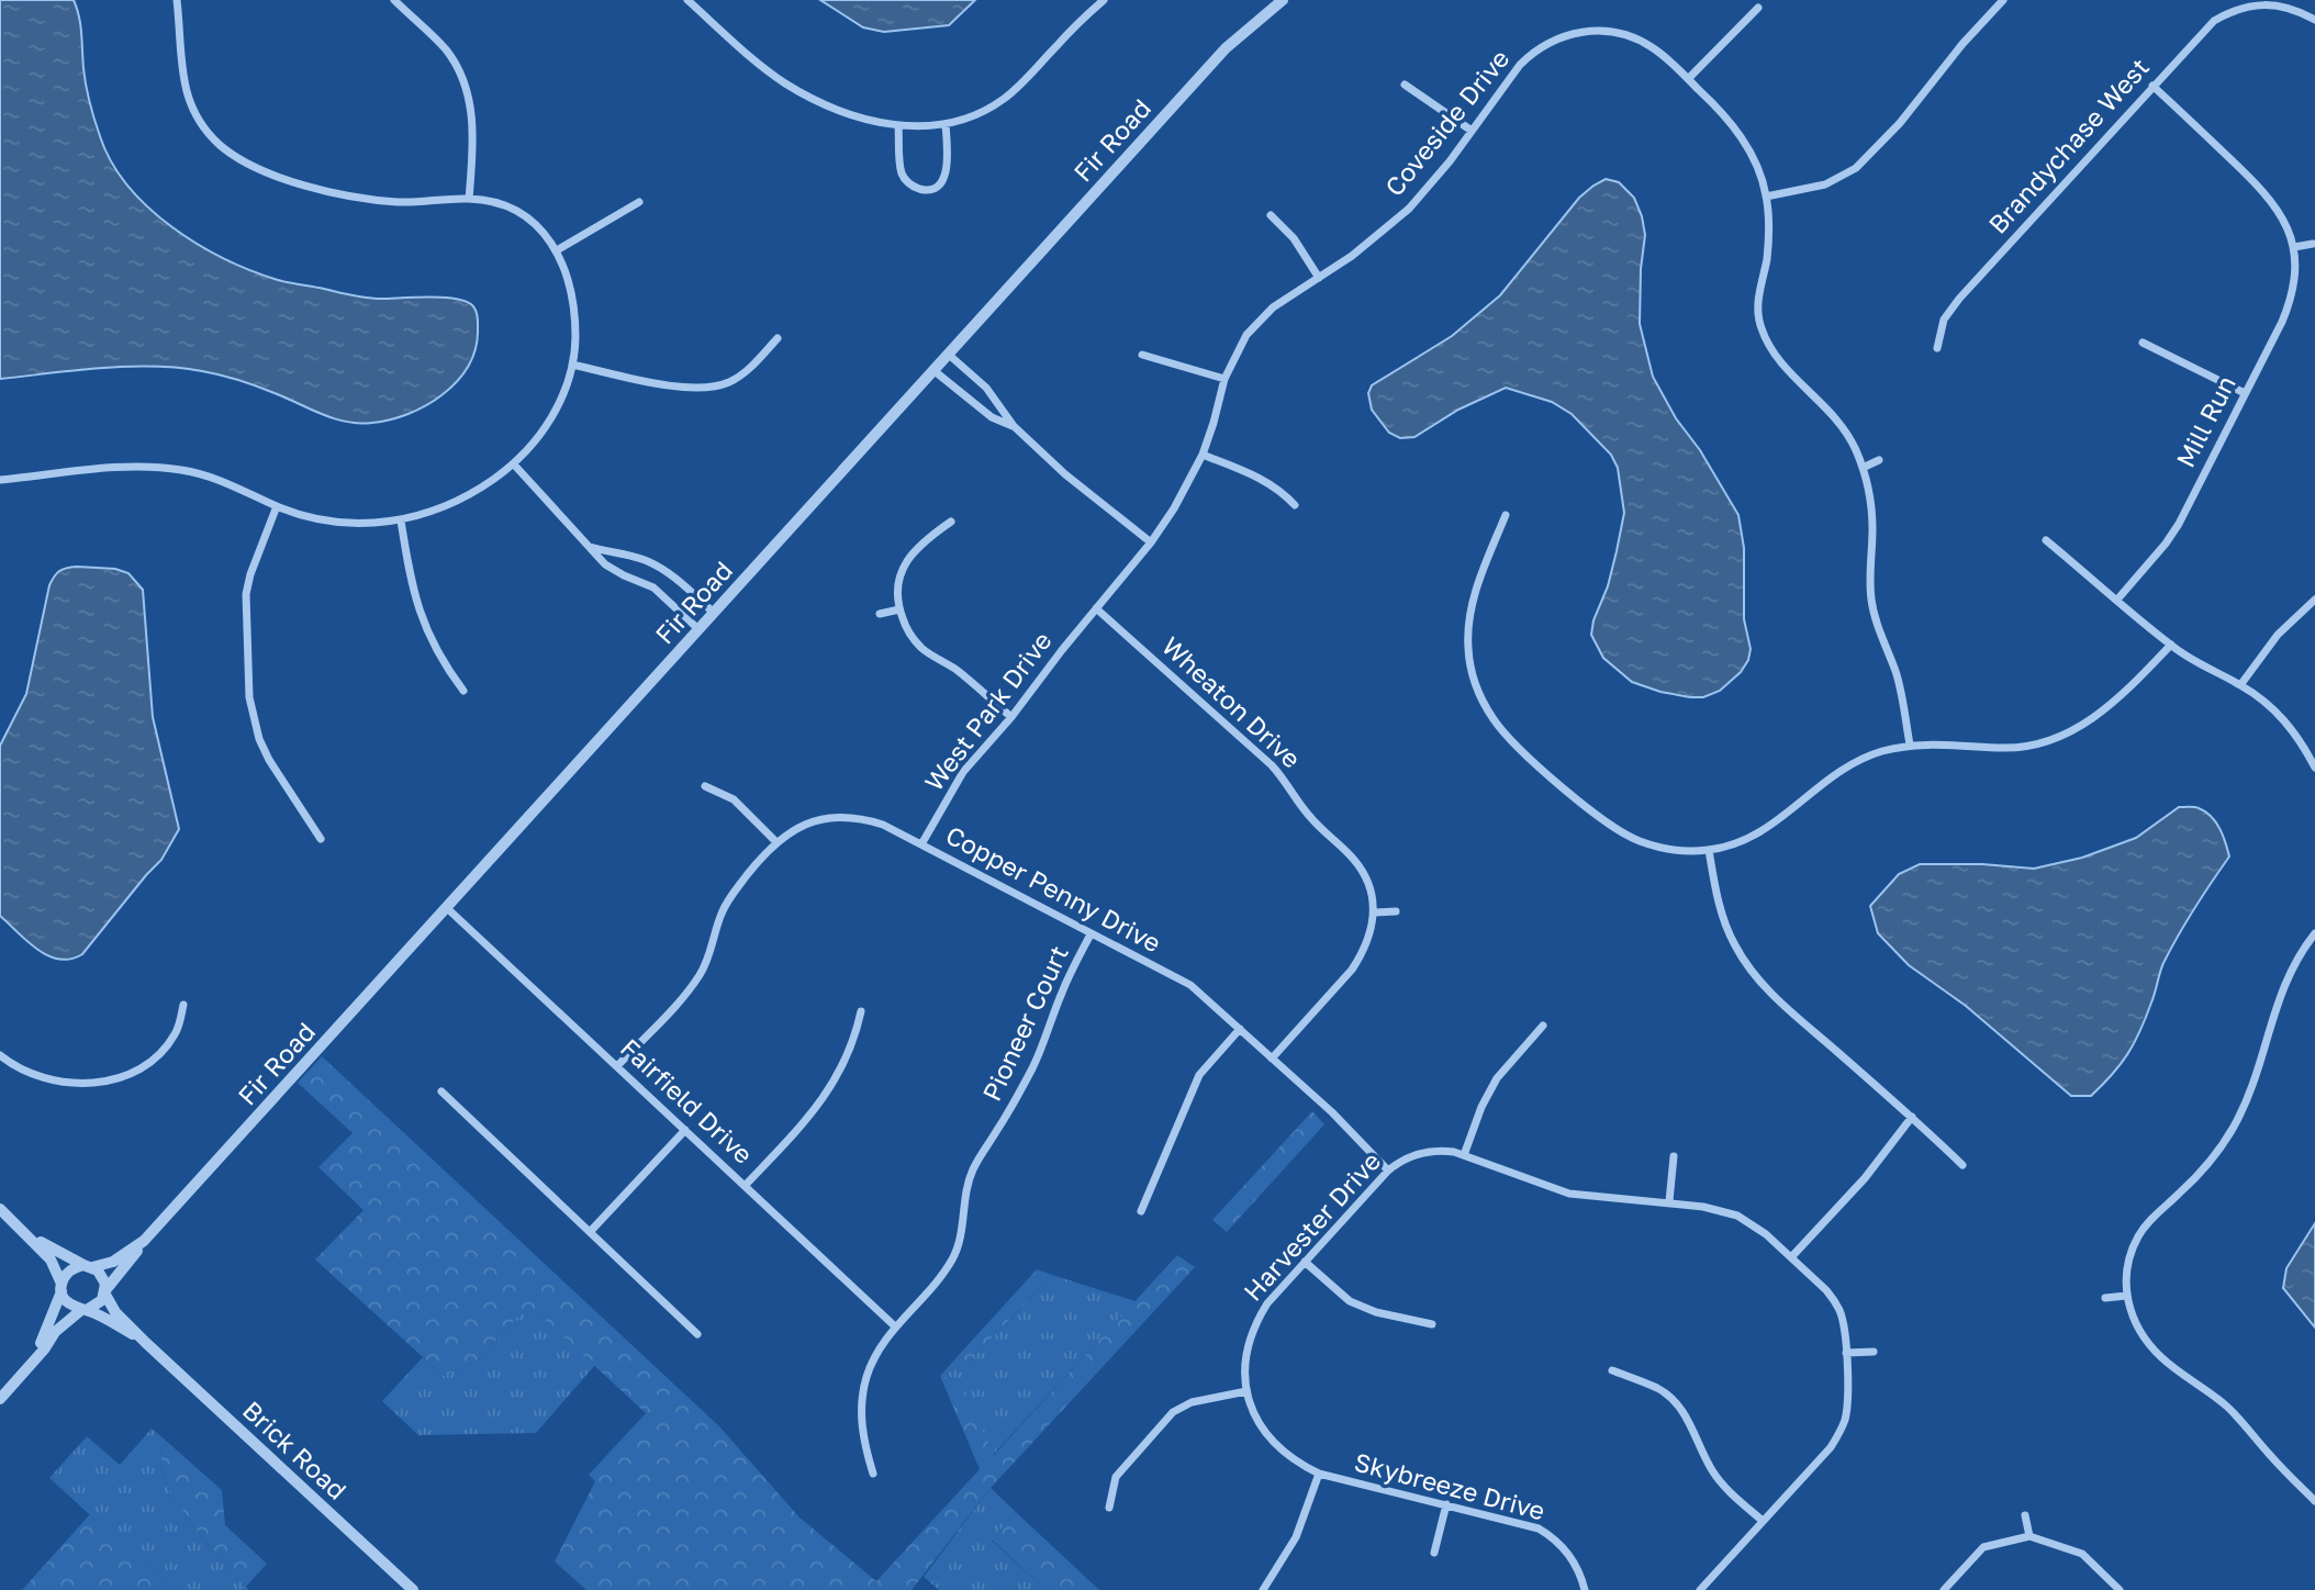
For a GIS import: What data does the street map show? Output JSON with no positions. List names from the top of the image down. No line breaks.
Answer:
{"streets":{"street":["Coveside Drive","Fir Road","Brandychase West","Mill Run","Wheaton Drive","West Park Drive","Copper Penny Drive","Pioneer Court","Fairfield Drive","Harvester Drive","Brick Road","Skybreeze Drive"]},"crossings":[["Coveside Drive","Wheaton Drive"],["Coveside Drive","West Park Drive"],["Fir Road","Fairfield Drive"],["Fir Road","Brick Road"],["Wheaton Drive","West Park Drive"],["West Park Drive","Copper Penny Drive"],["Copper Penny Drive","Pioneer Court"],["Copper Penny Drive","Harvester Drive"],["Pioneer Court","Fairfield Drive"],["Harvester Drive","Skybreeze Drive"]]}
